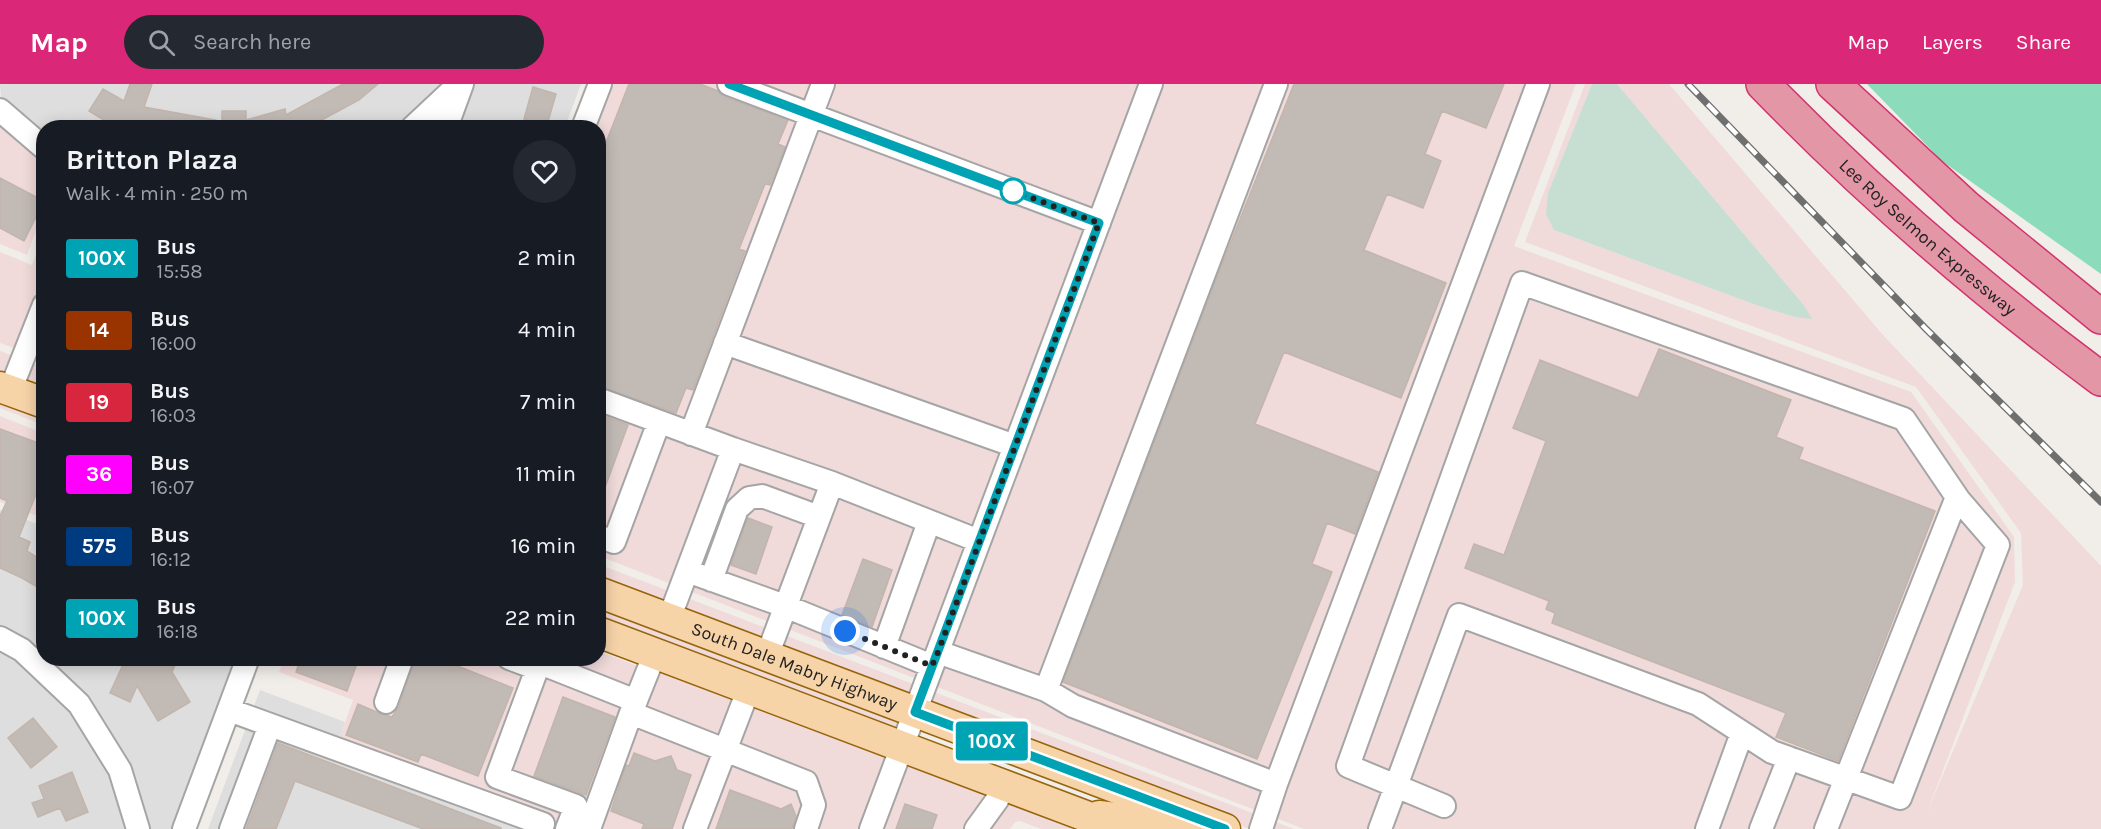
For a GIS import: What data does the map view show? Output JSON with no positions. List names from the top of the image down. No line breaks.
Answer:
{"streets":{"highway":["Lee Roy Selmon Expressway"],"main road":["South Dale Mabry Highway"]},"lines":["bus line 100X"],"page":{"header":"Map","search":"Search here","nav":["Map","Layers","Share"],"on_map":"100X","heading":["Britton Plaza","Walk · 4 min · 250 m"],"list":[{"mark":"100X","name":"Bus","note":"15:58","value":"2 min"},{"mark":"14","name":"Bus","note":"16:00","value":"4 min"},{"mark":"19","name":"Bus","note":"16:03","value":"7 min"},{"mark":"36","name":"Bus","note":"16:07","value":"11 min"},{"mark":"575","name":"Bus","note":"16:12","value":"16 min"},{"mark":"100X","name":"Bus","note":"16:18","value":"22 min"}]}}
